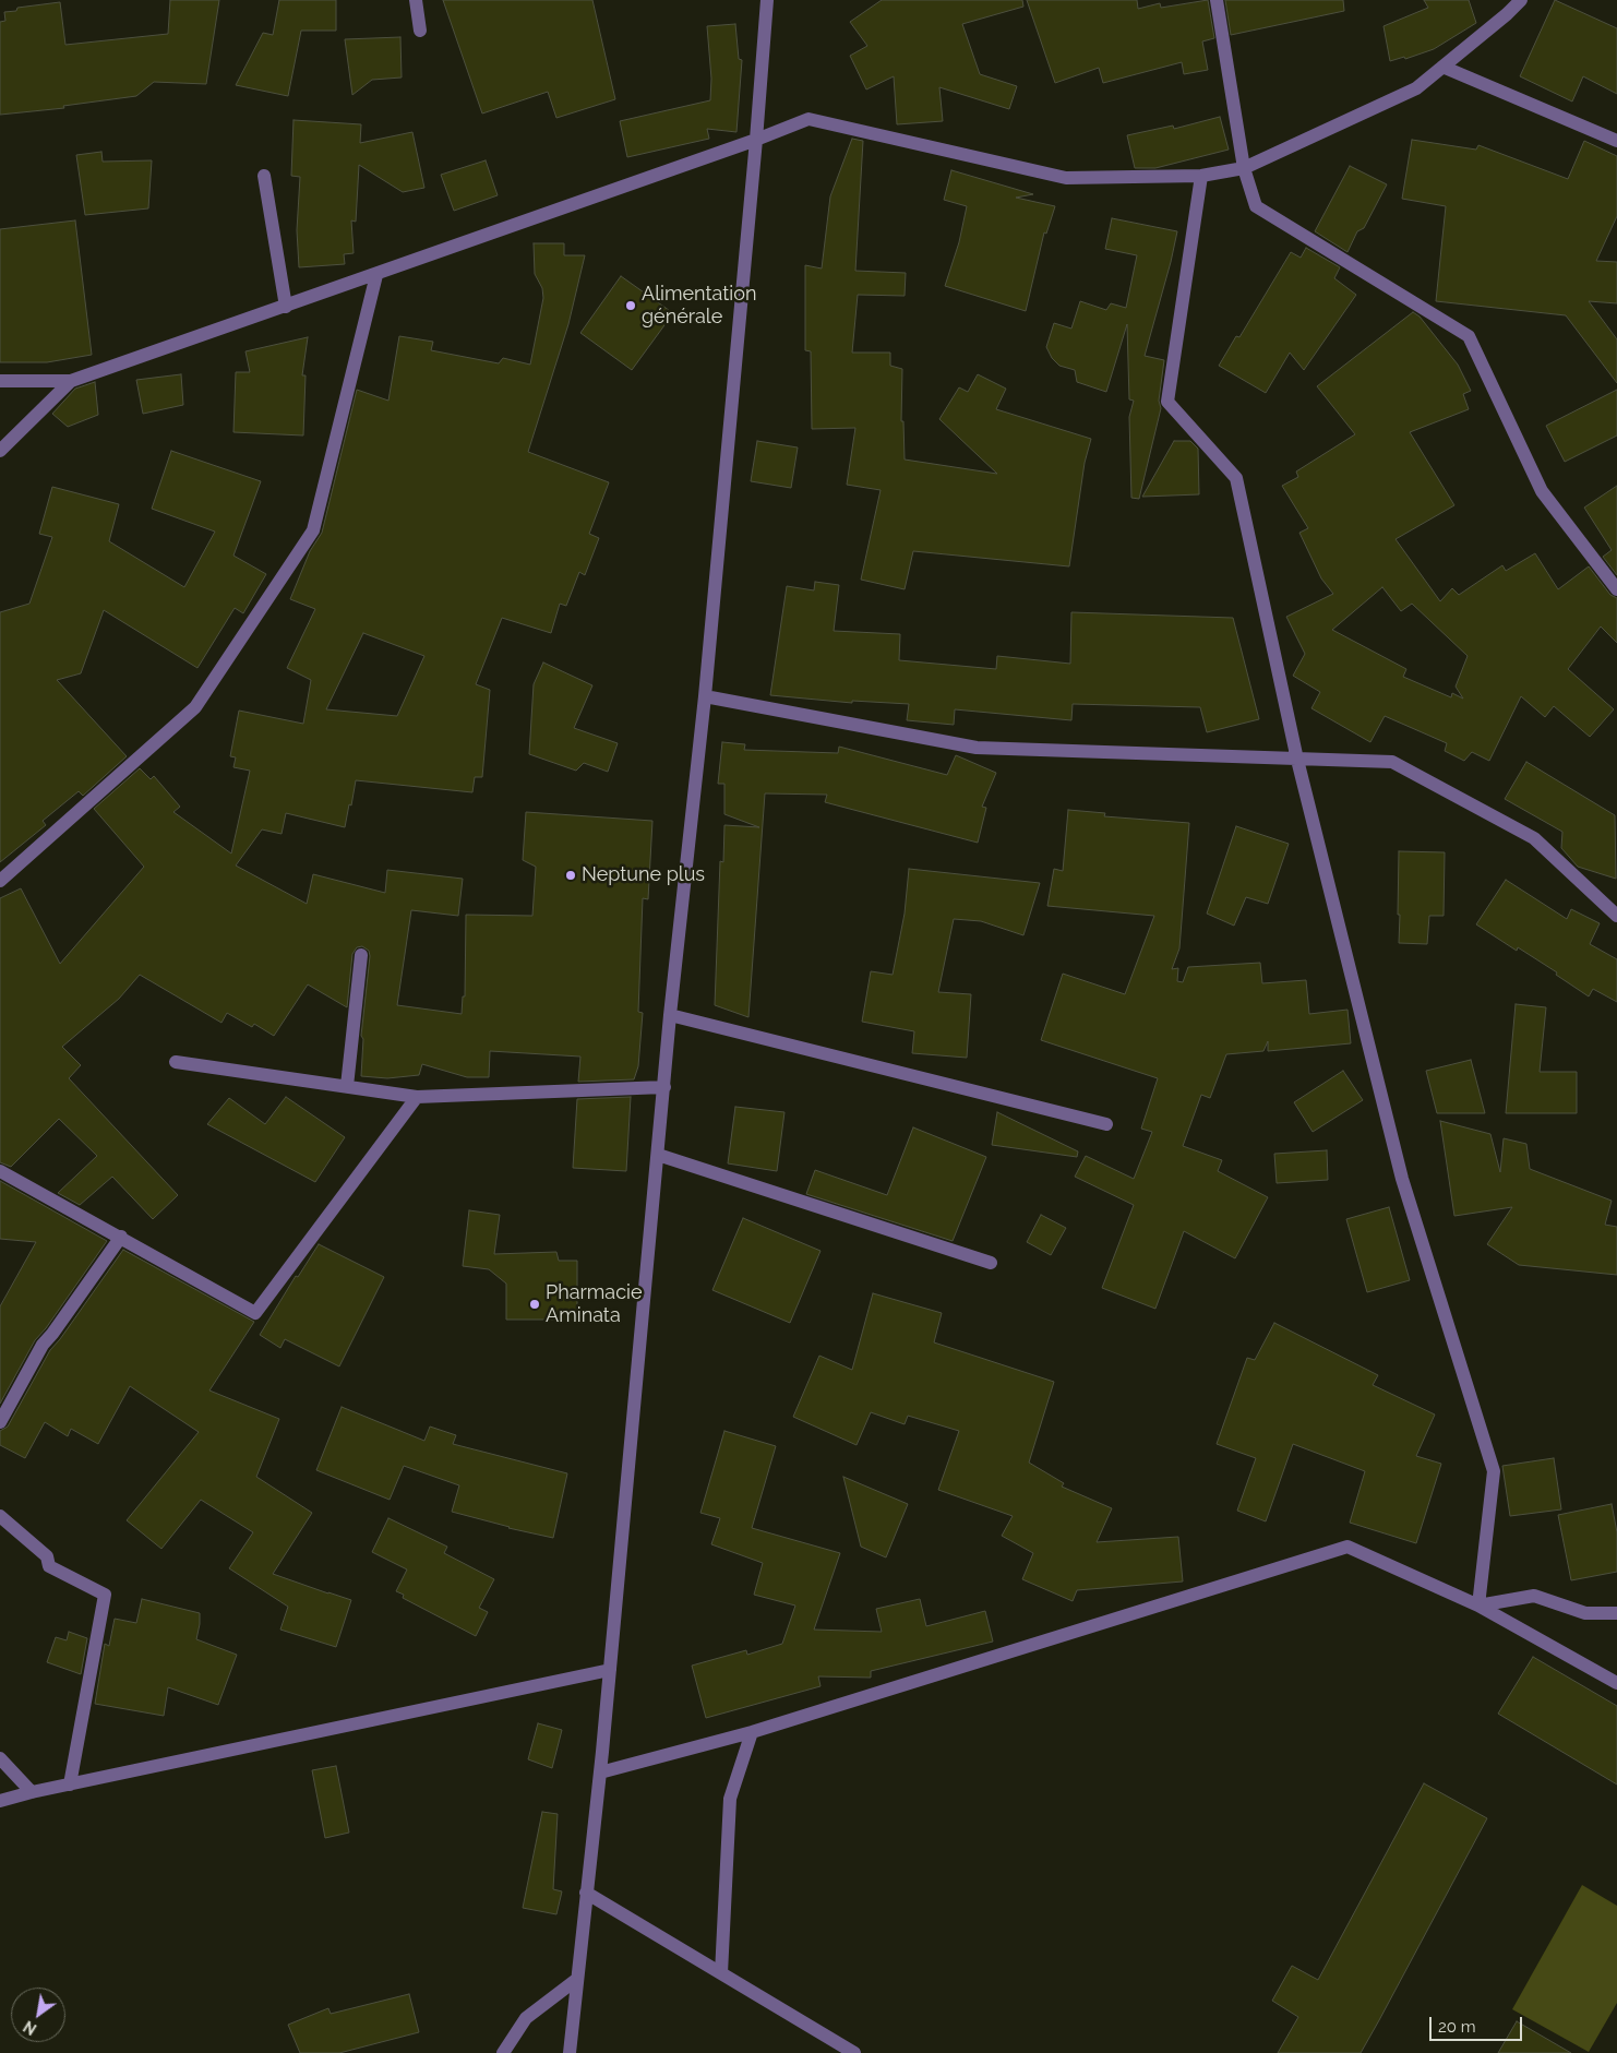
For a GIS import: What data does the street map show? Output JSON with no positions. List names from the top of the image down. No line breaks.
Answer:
{"places":["Alimentation générale","Neptune plus","Pharmacie Aminata"],"scale_bar":"20 m","north":"bottom left"}
